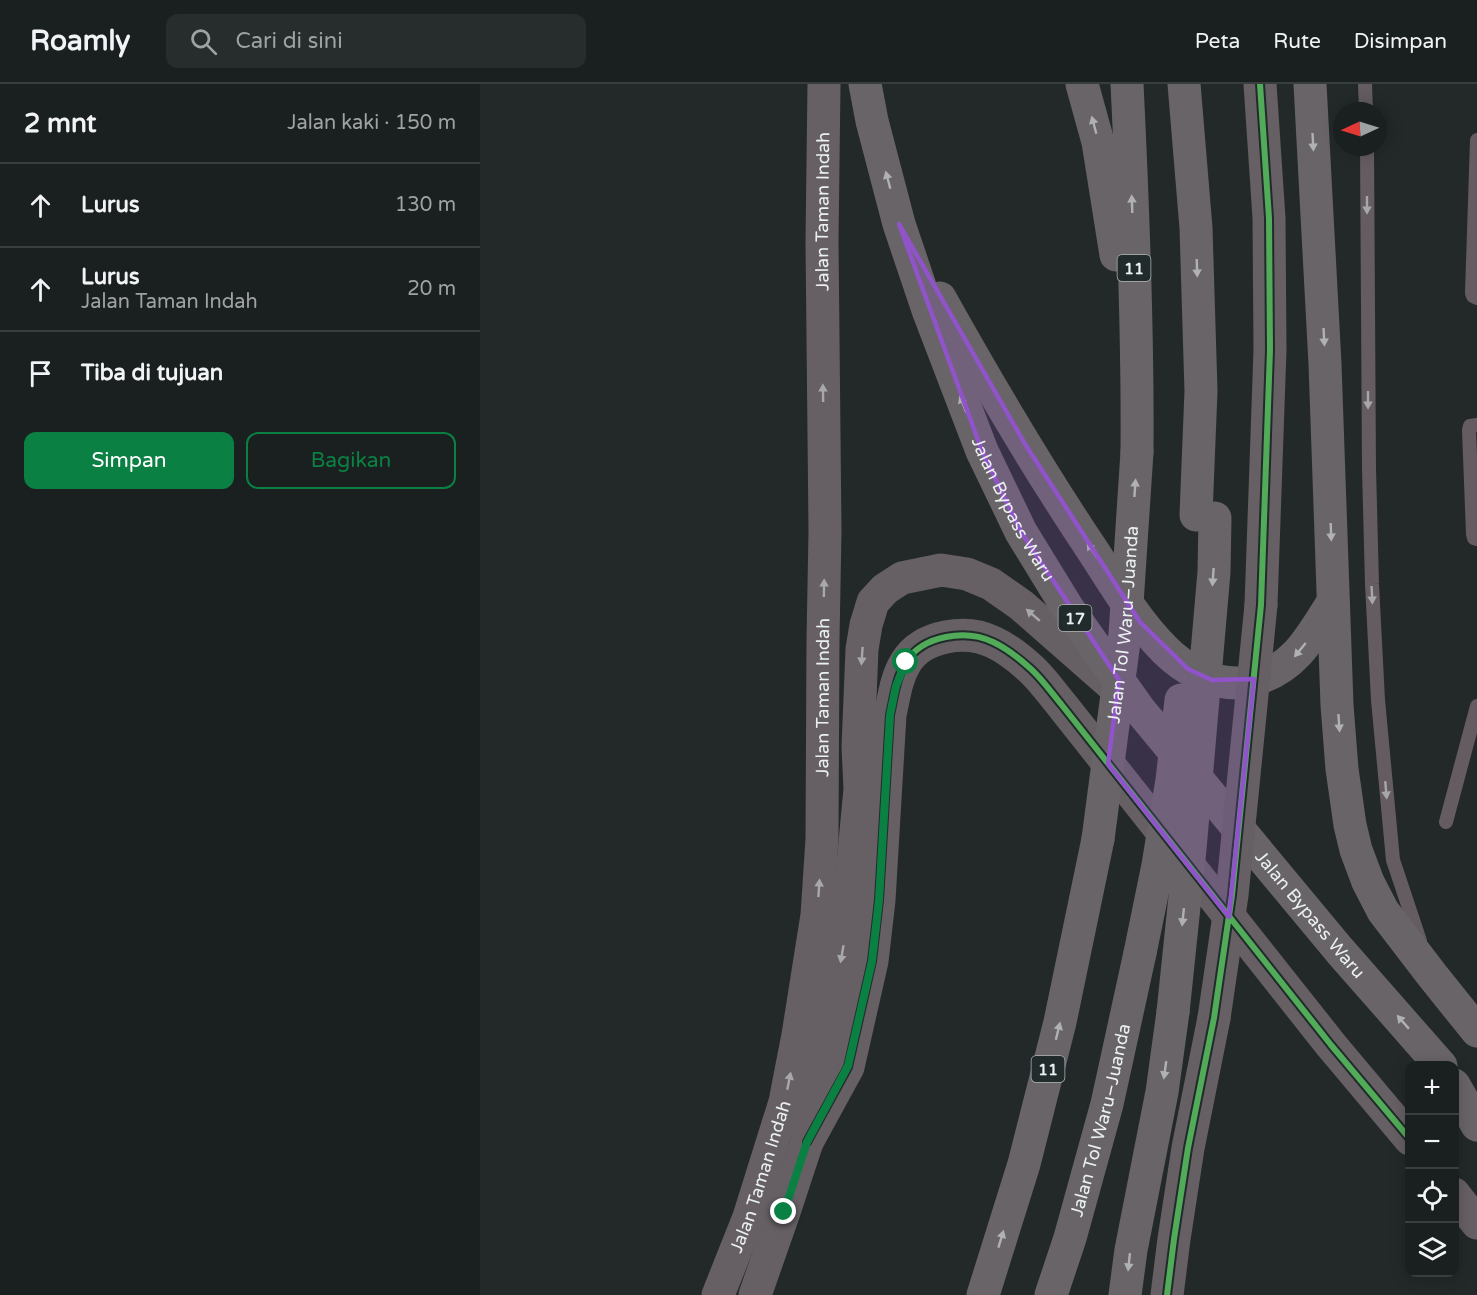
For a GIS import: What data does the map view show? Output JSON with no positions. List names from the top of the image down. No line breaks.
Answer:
{"streets":{"highway":["11","Jalan Bypass Waru","17","Jalan Tol Waru–Juanda"],"street":["Jalan Taman Indah"]},"one_way":["Jalan Taman Indah"],"north":"left","page":{"header":"Roamly","search":"Cari di sini","nav":["Peta","Rute","Disimpan"],"heading":["2 mnt","Jalan kaki · 150 m"],"list":[["Lurus","130 m"],["Lurus","Jalan Taman Indah","20 m"],"Tiba di tujuan"],"buttons":["Simpan","Bagikan"],"map_buttons":["+","−"]}}
